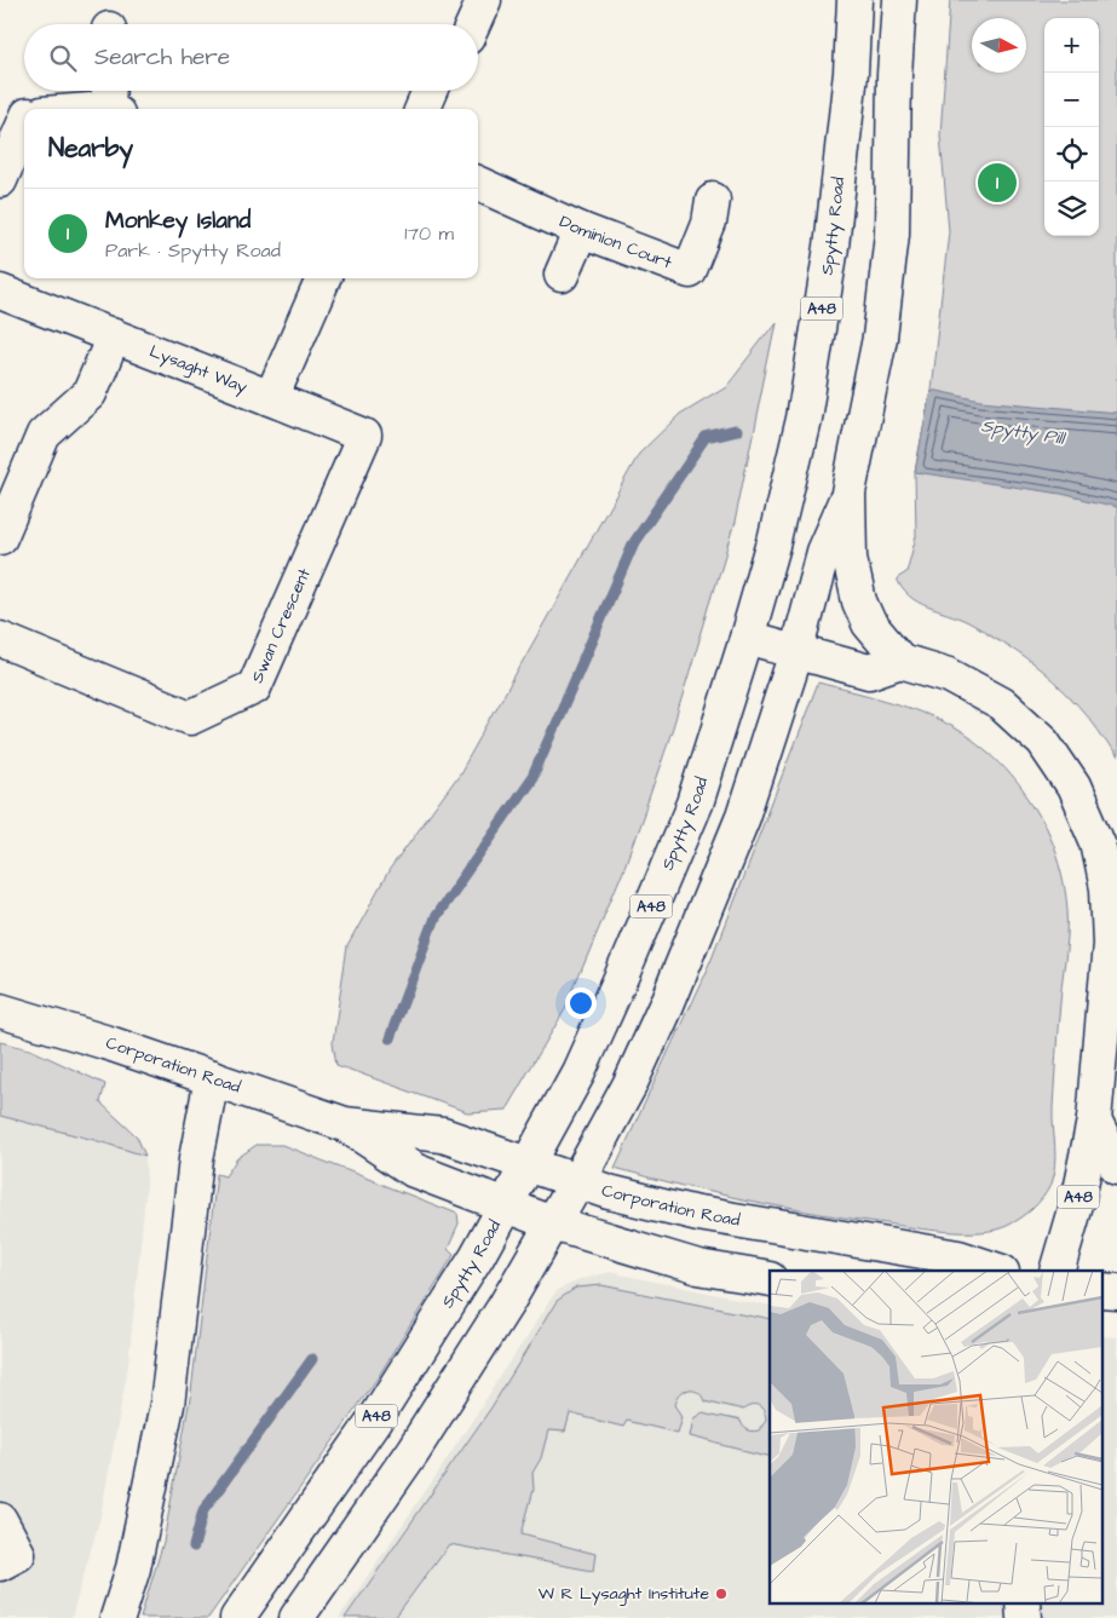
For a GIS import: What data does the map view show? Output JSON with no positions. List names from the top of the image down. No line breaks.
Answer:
{"streets":{"main road":["Spytty Road","Dominion Court","A48","Lysaght Way","Swan Crescent","Corporation Road"]},"crossings":[["Spytty Road","Corporation Road"],["A48","Corporation Road"],["Lysaght Way","Swan Crescent"]],"water":["Spytty Pill"],"places":["W R Lysaght Institute"],"north":"right","page":{"map_buttons":["+","−"],"search":"Search here","heading":"Nearby","pins":"1","list":[{"mark":"1","name":"Monkey Island","note":"Park · Spytty Road","value":"170 m"}]}}
